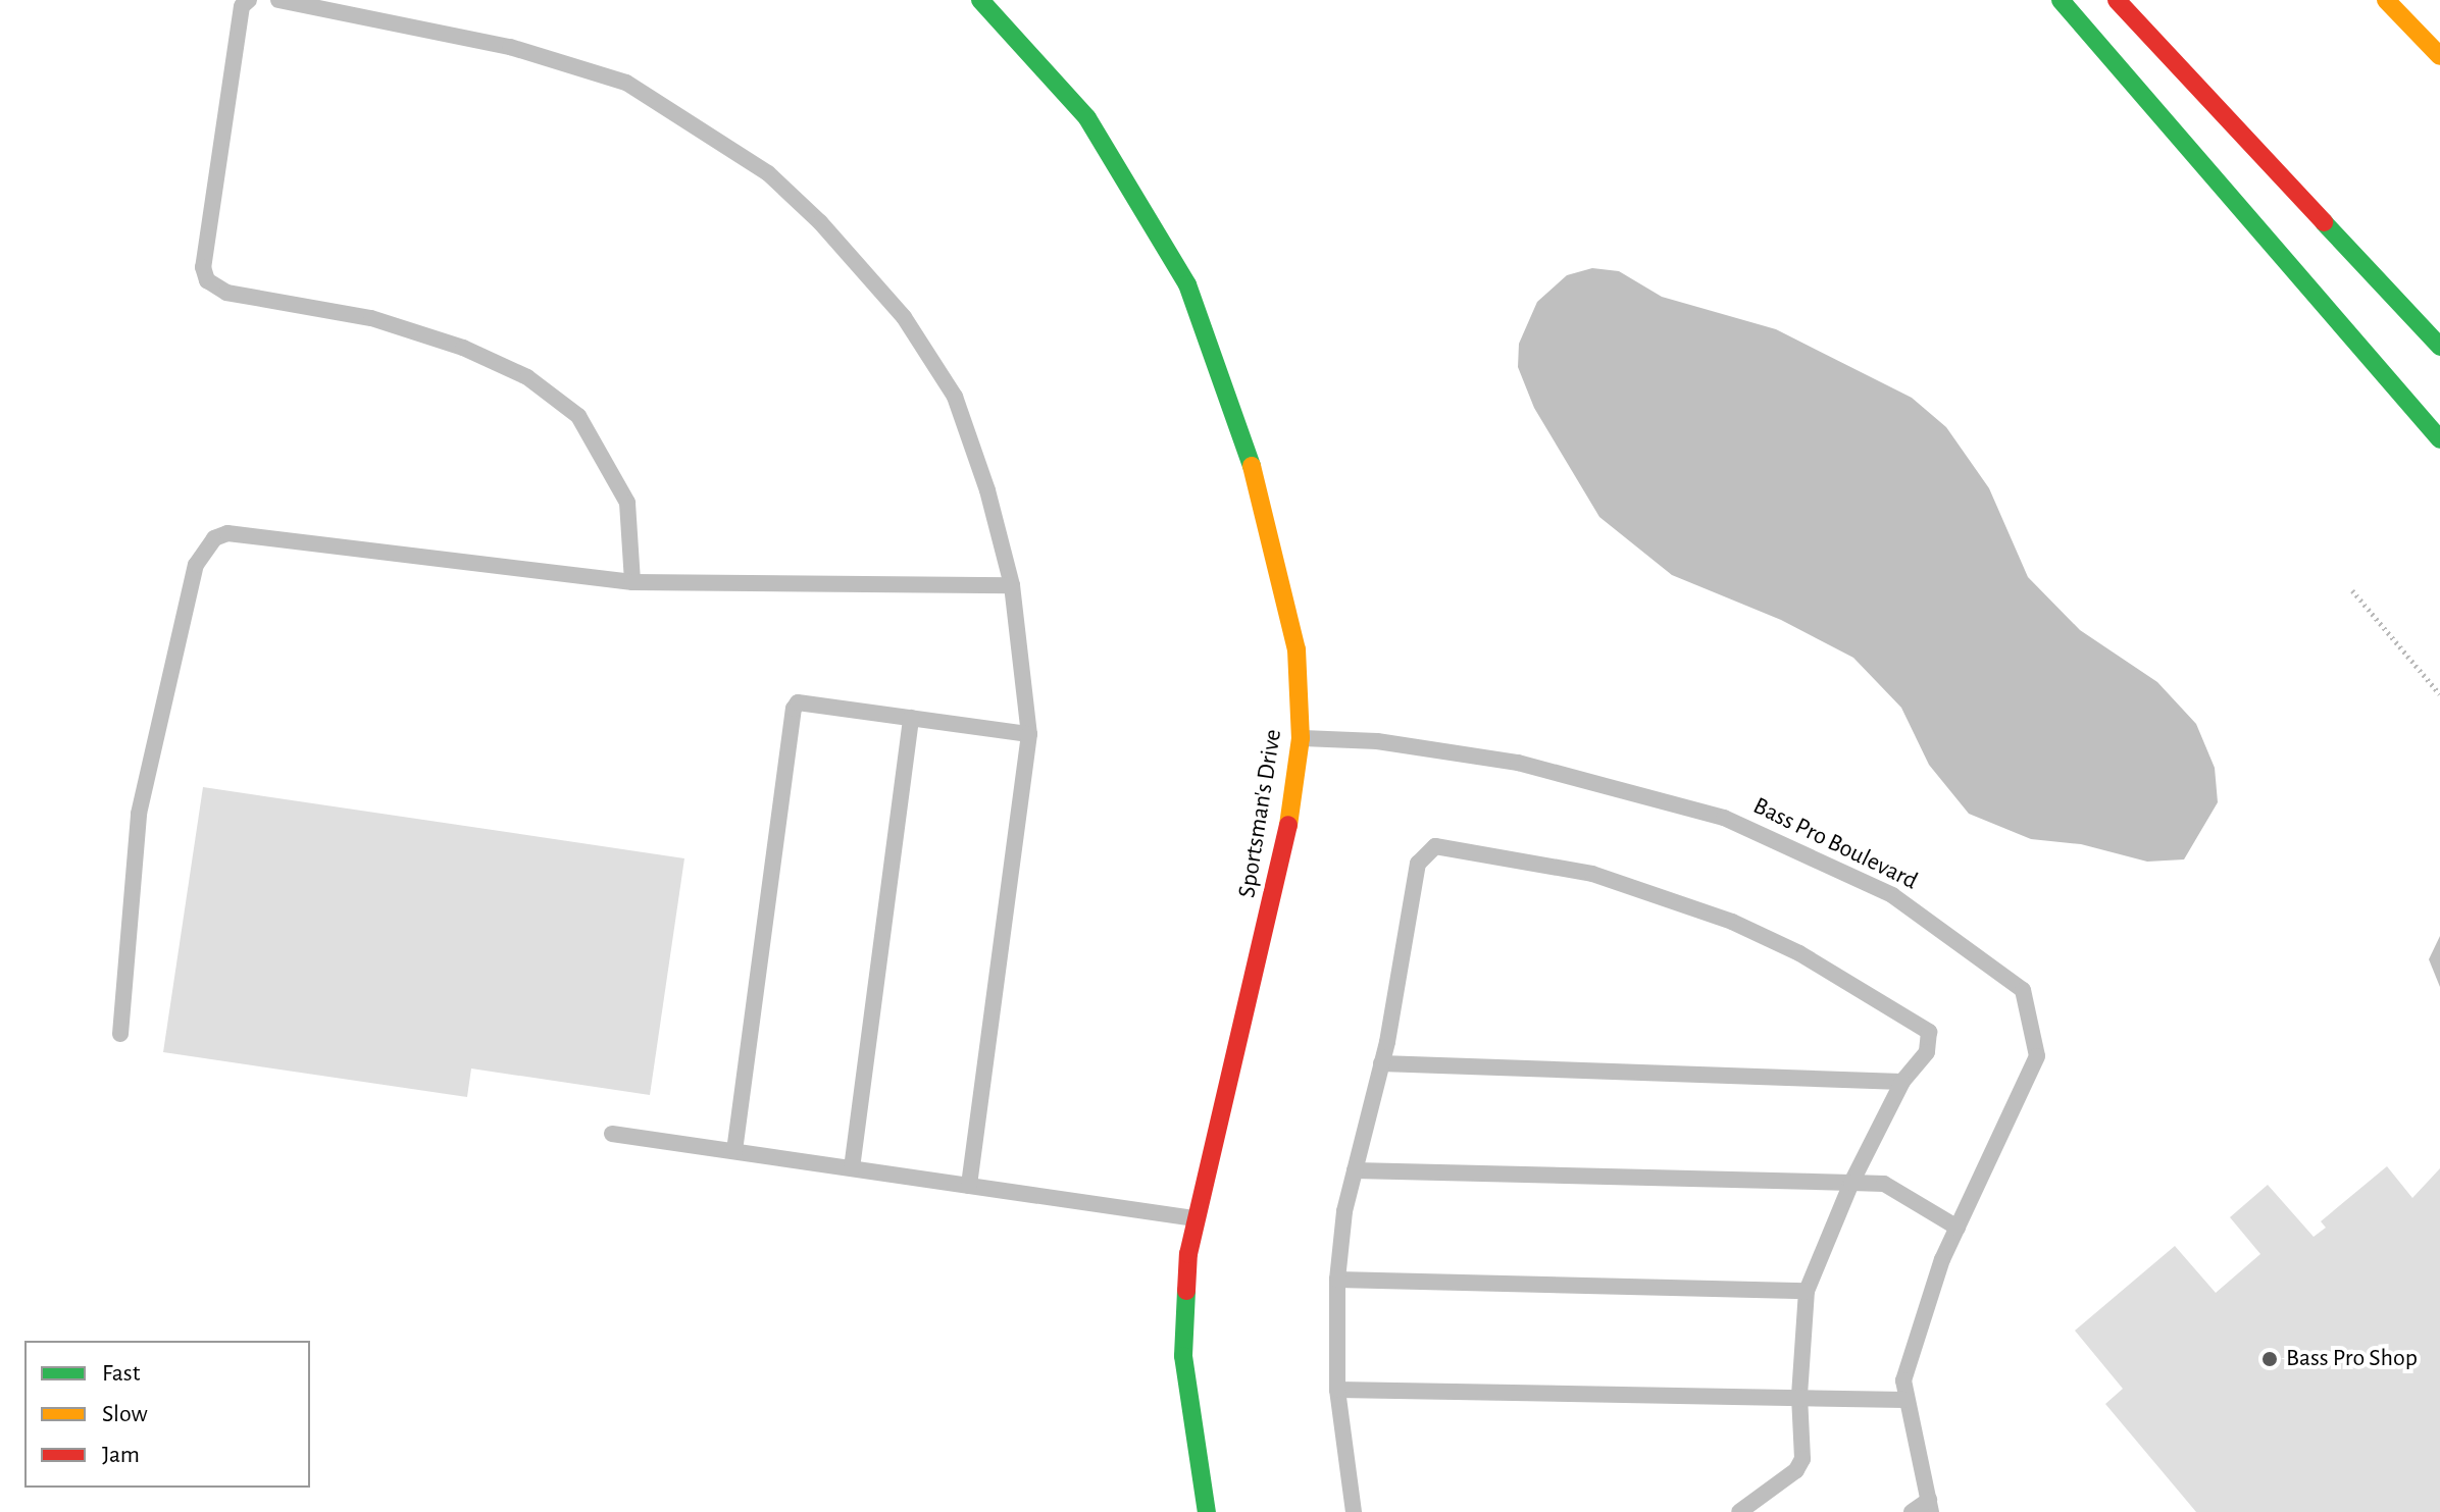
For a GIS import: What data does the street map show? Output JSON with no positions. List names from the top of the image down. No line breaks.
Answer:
{"streets":{"main road":["Sportsman's Drive"],"lane":["Bass Pro Boulevard"]},"crossings":[["Sportsman's Drive","Bass Pro Boulevard"]],"places":["Bass Pro Shop"],"legend":["Fast","Slow","Jam"]}
